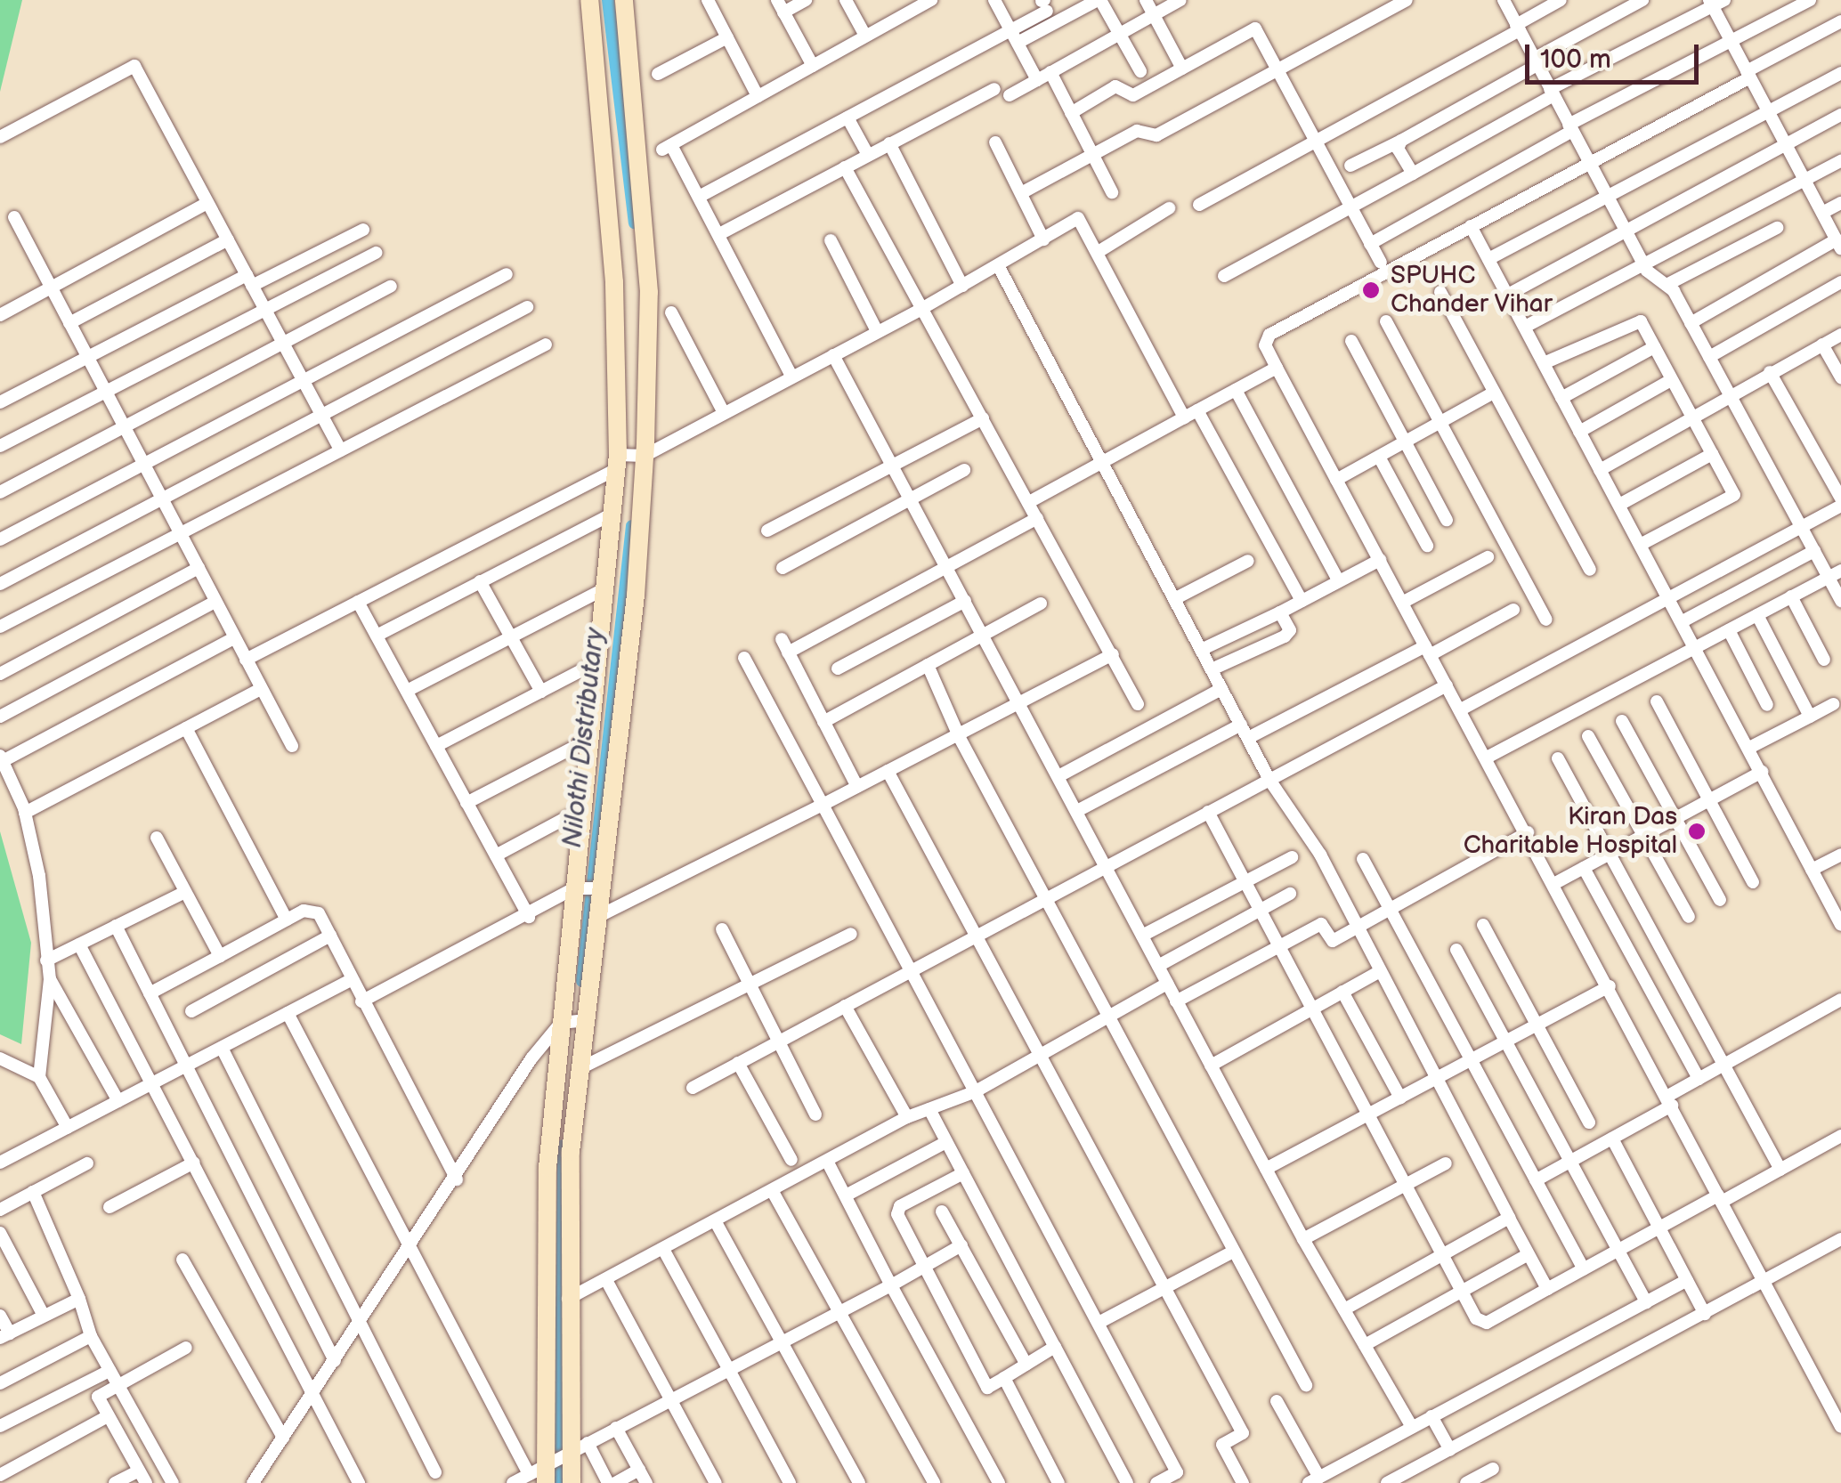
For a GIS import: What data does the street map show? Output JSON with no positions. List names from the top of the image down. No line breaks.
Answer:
{"water":["Nilothi Distributary"],"places":["SPUHC Chander Vihar","Kiran Das Charitable Hospital"],"scale_bar":"100 m"}
